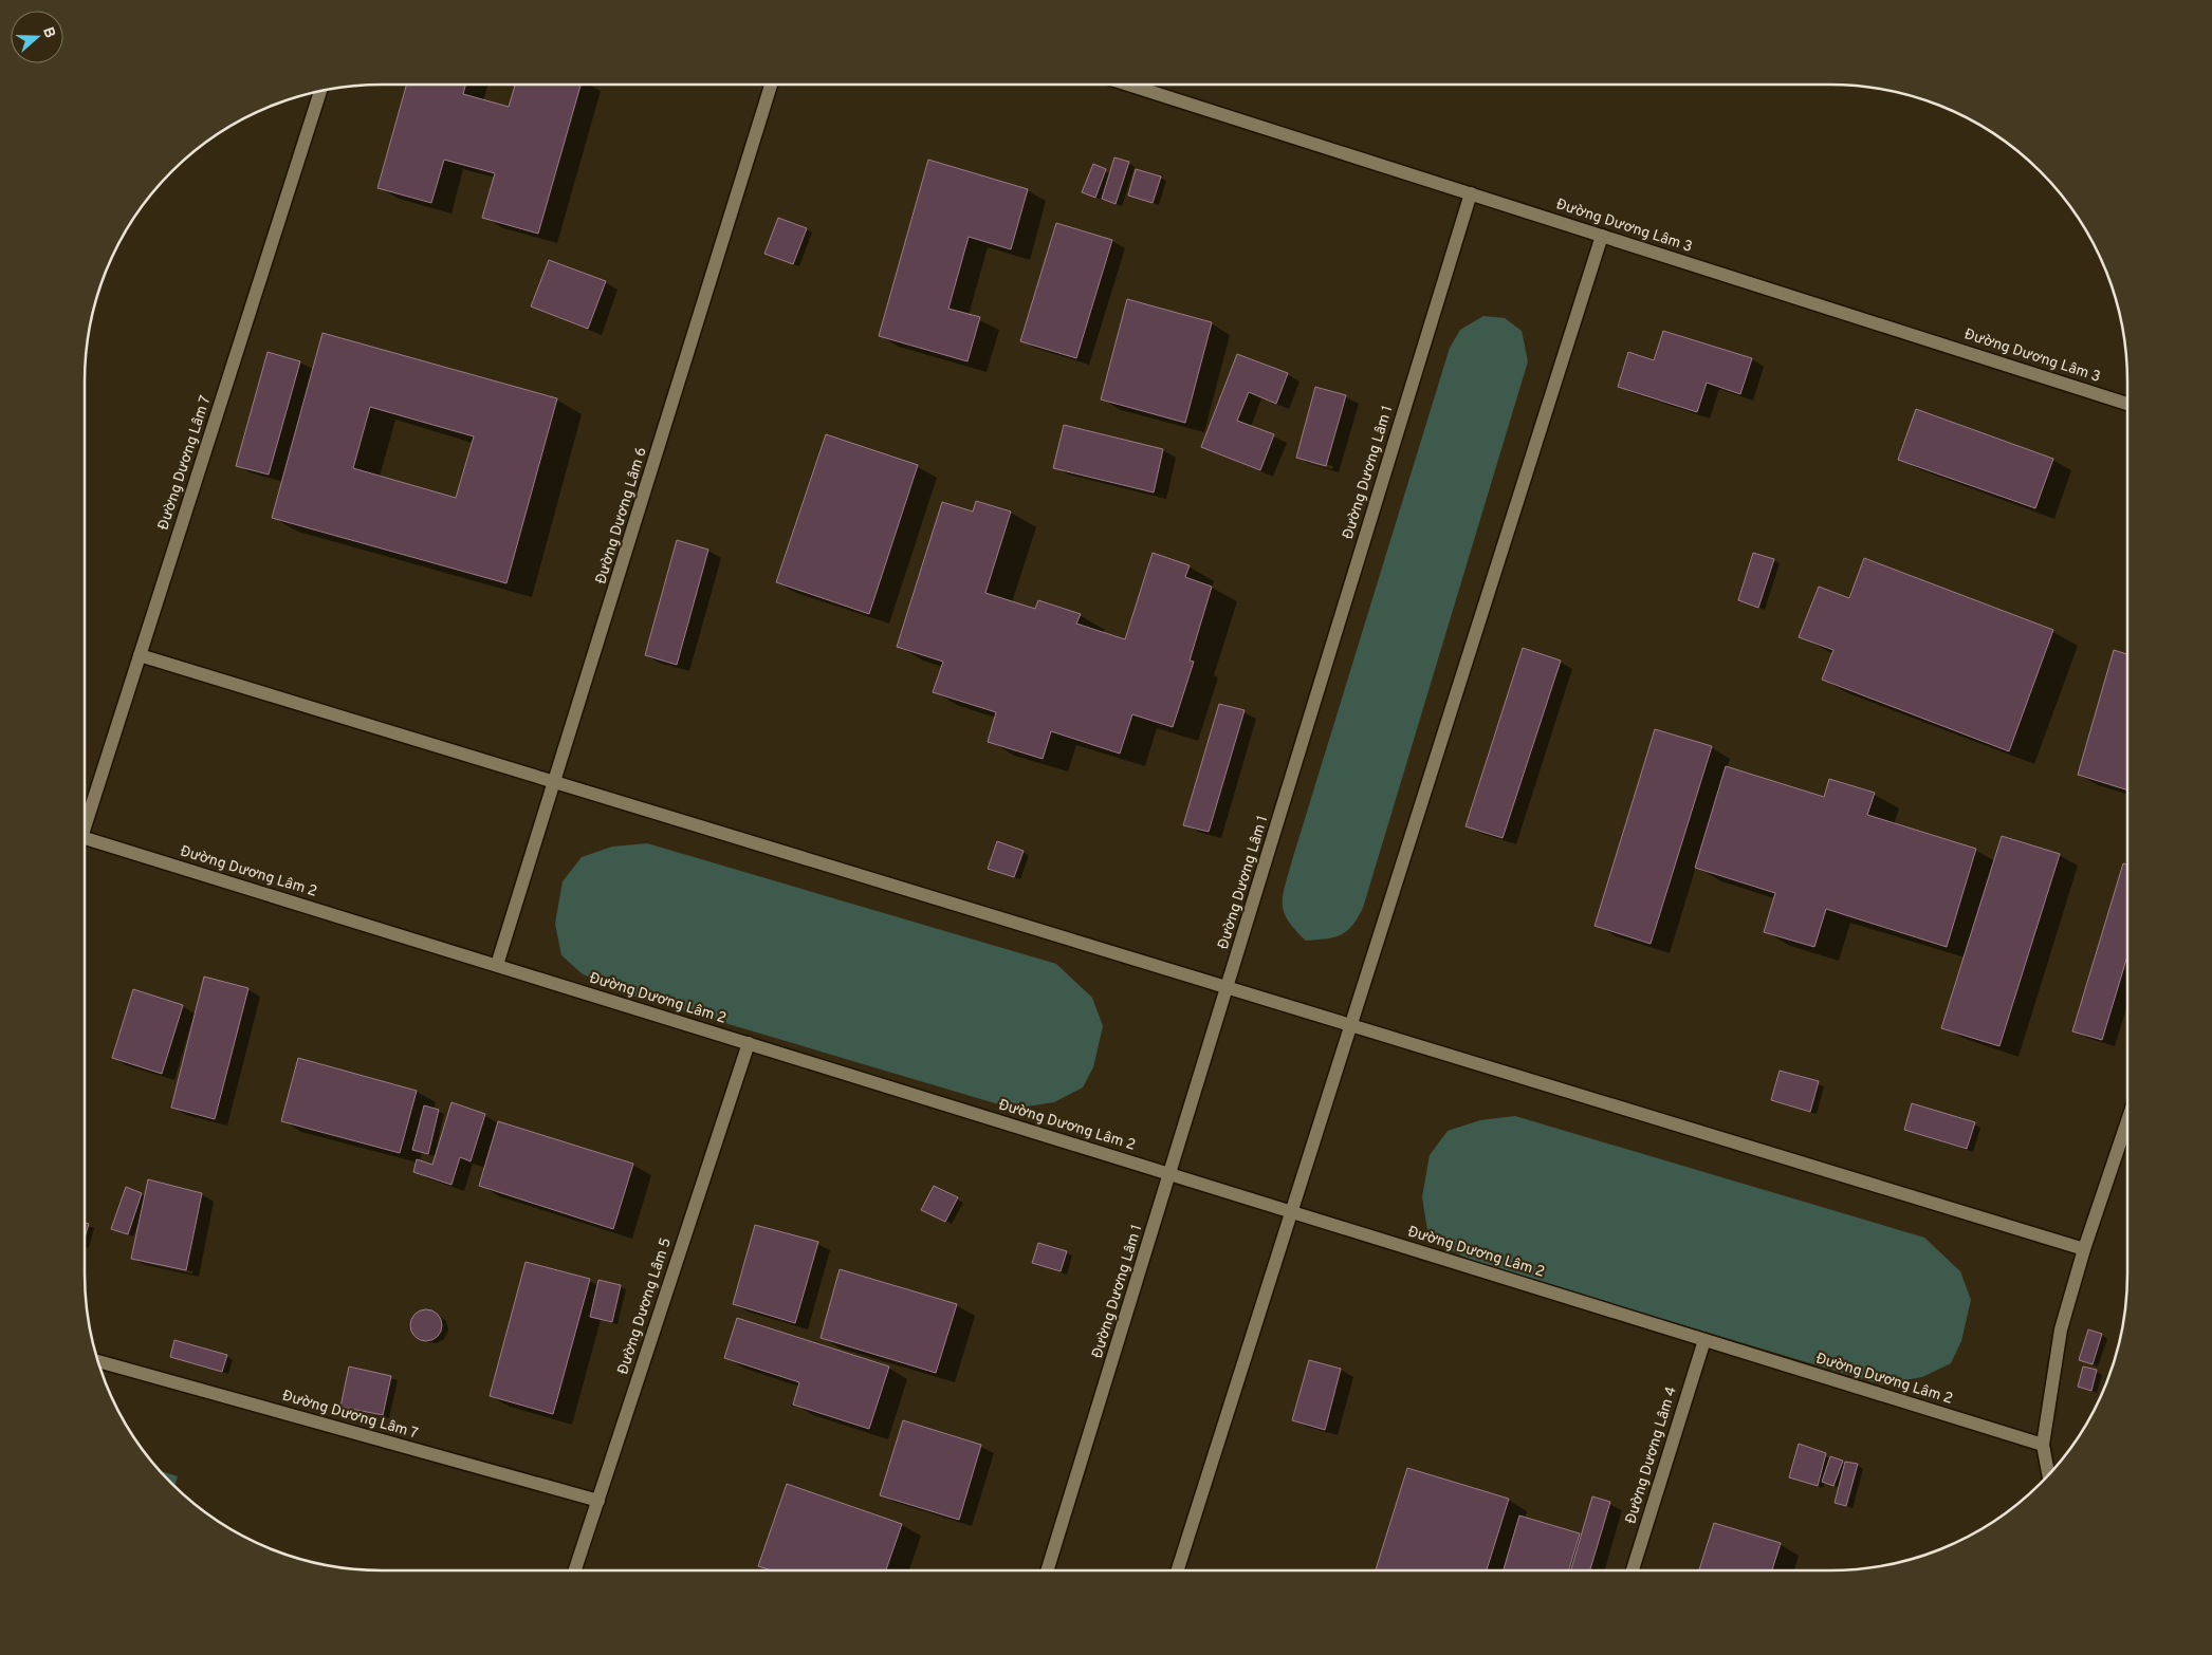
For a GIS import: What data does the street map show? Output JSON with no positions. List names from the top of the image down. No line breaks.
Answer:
{"streets":{"street":["Đường Dương Lâm 3","Đường Dương Lâm 7","Đường Dương Lâm 1","Đường Dương Lâm 6","Đường Dương Lâm 2","Đường Dương Lâm 5","Đường Dương Lâm 4"]},"crossings":[["Đường Dương Lâm 3","Đường Dương Lâm 1"],["Đường Dương Lâm 7","Đường Dương Lâm 5"],["Đường Dương Lâm 1","Đường Dương Lâm 2"],["Đường Dương Lâm 6","Đường Dương Lâm 2"],["Đường Dương Lâm 2","Đường Dương Lâm 5"],["Đường Dương Lâm 2","Đường Dương Lâm 4"]],"north":"right"}
